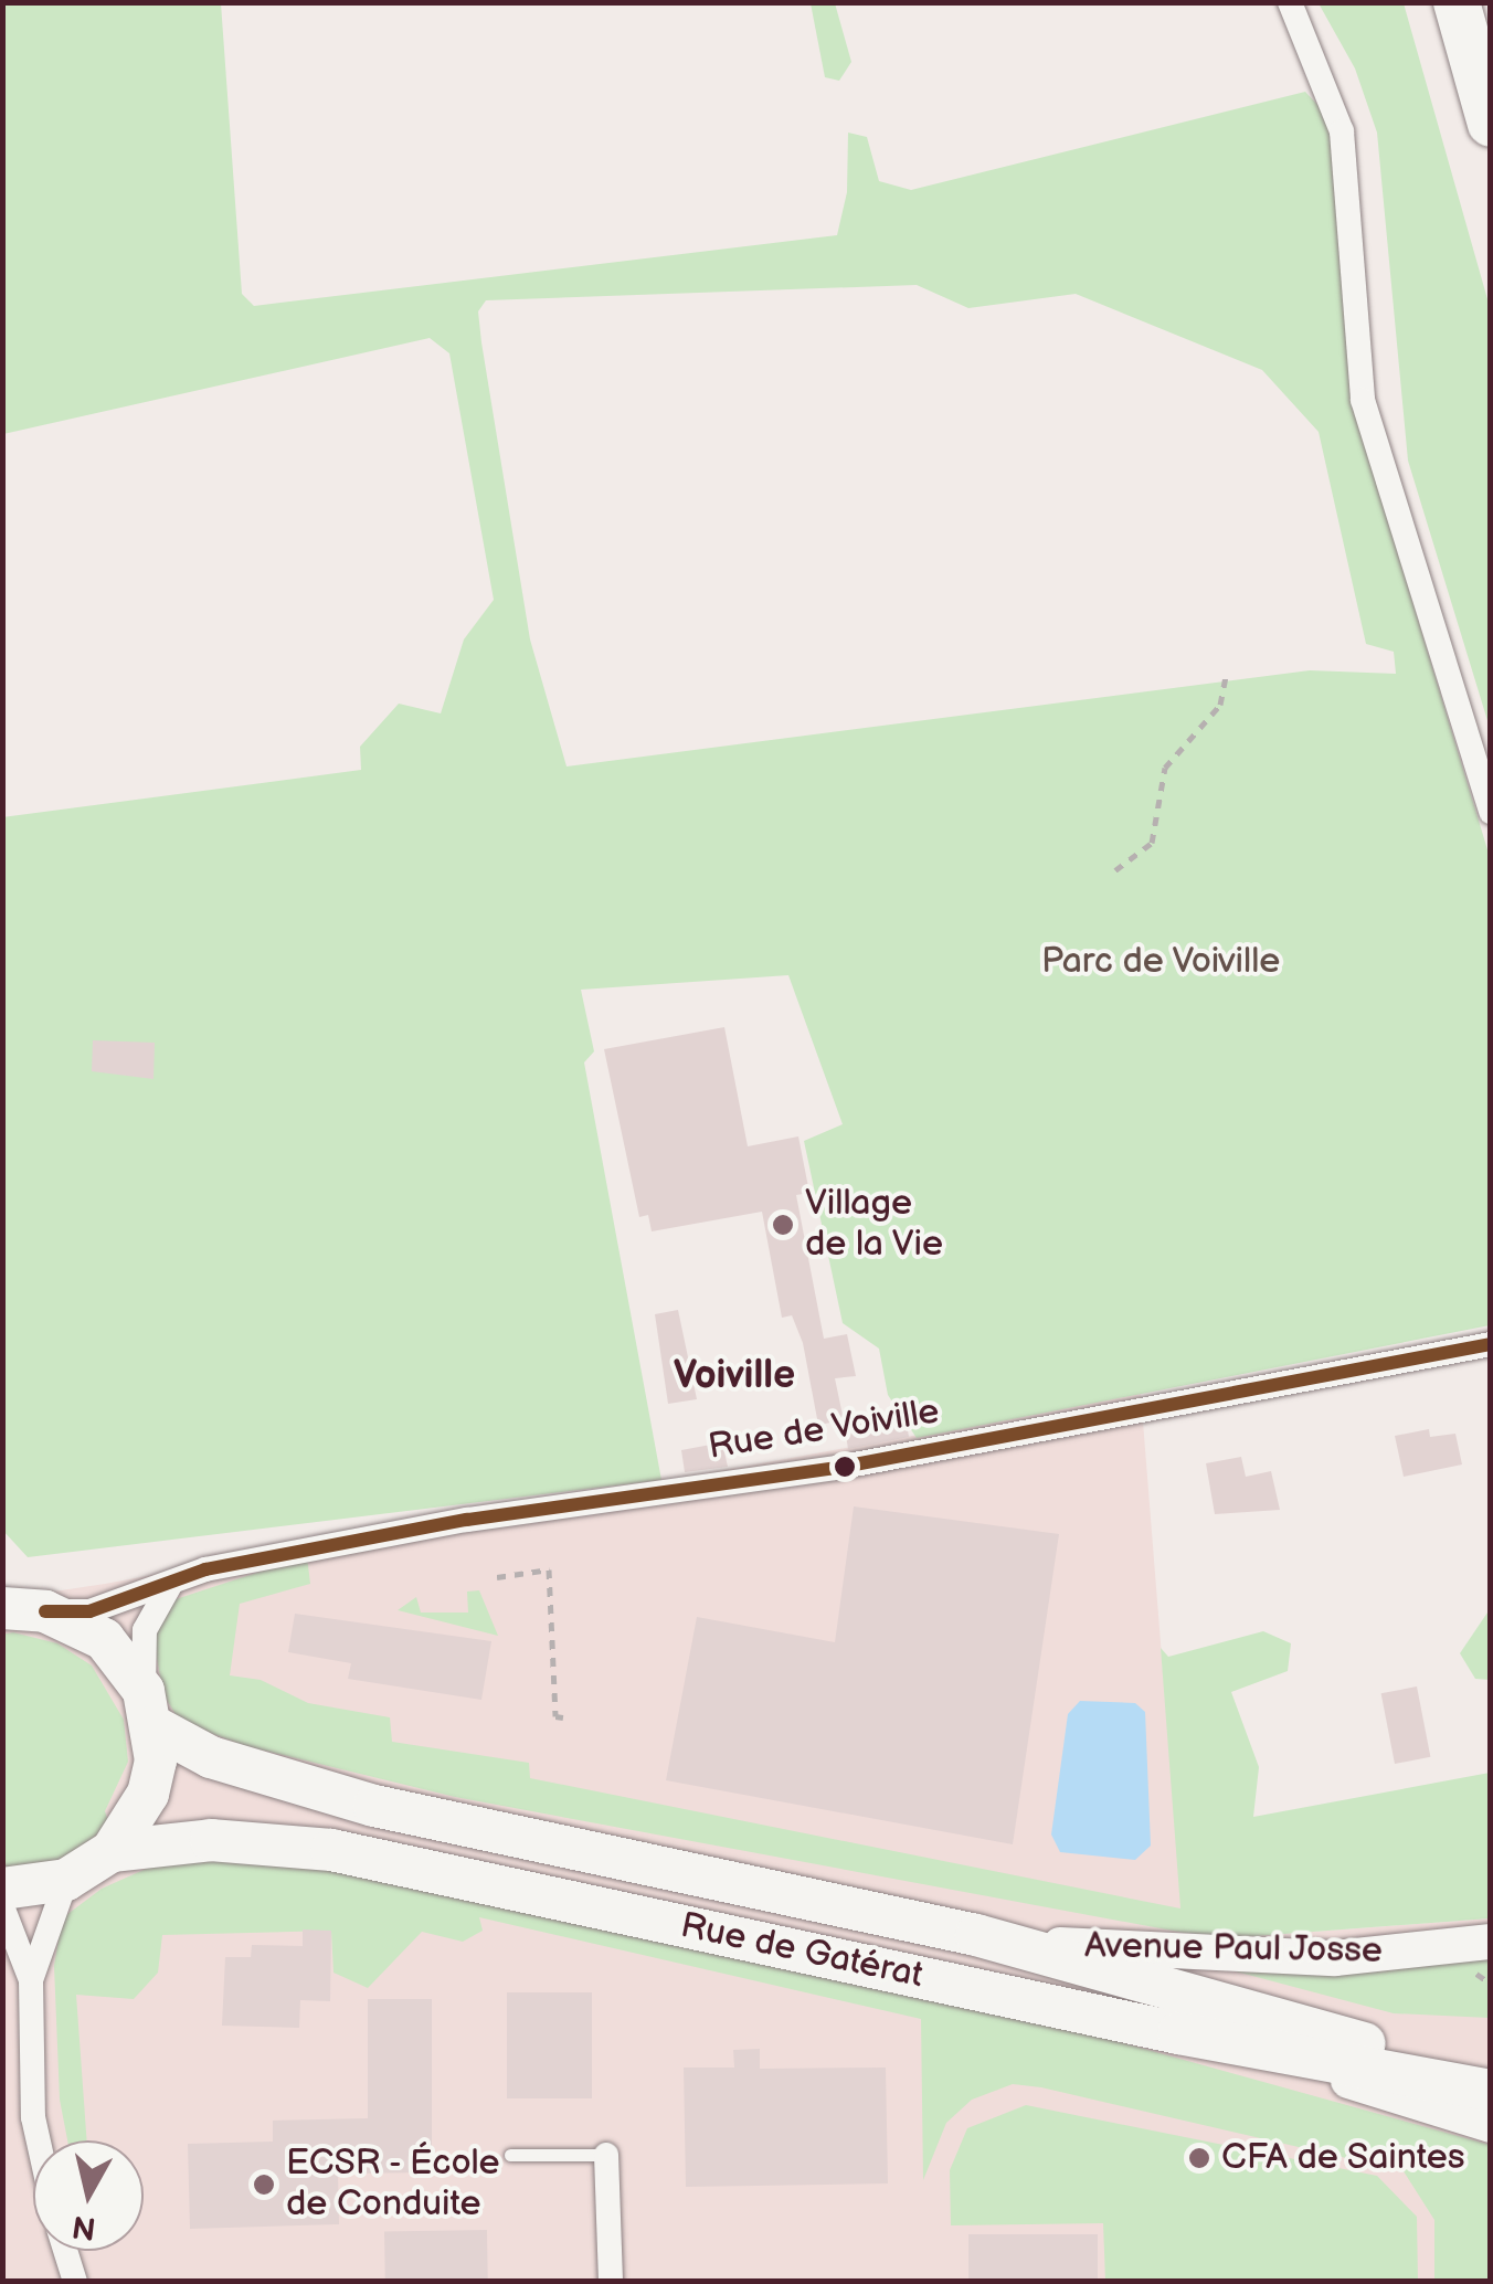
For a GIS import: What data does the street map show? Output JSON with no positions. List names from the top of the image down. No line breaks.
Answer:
{"streets":{"main road":["Avenue Paul Josse","Rue de Gatérat"],"street":["Rue de Voiville"]},"crossings":[["Avenue Paul Josse","Rue de Gatérat"]],"districts":["Voiville"],"parks":["Parc de Voiville"],"places":["Village de la Vie","CFA de Saintes","ECSR - École de Conduite"],"north":"bottom"}
